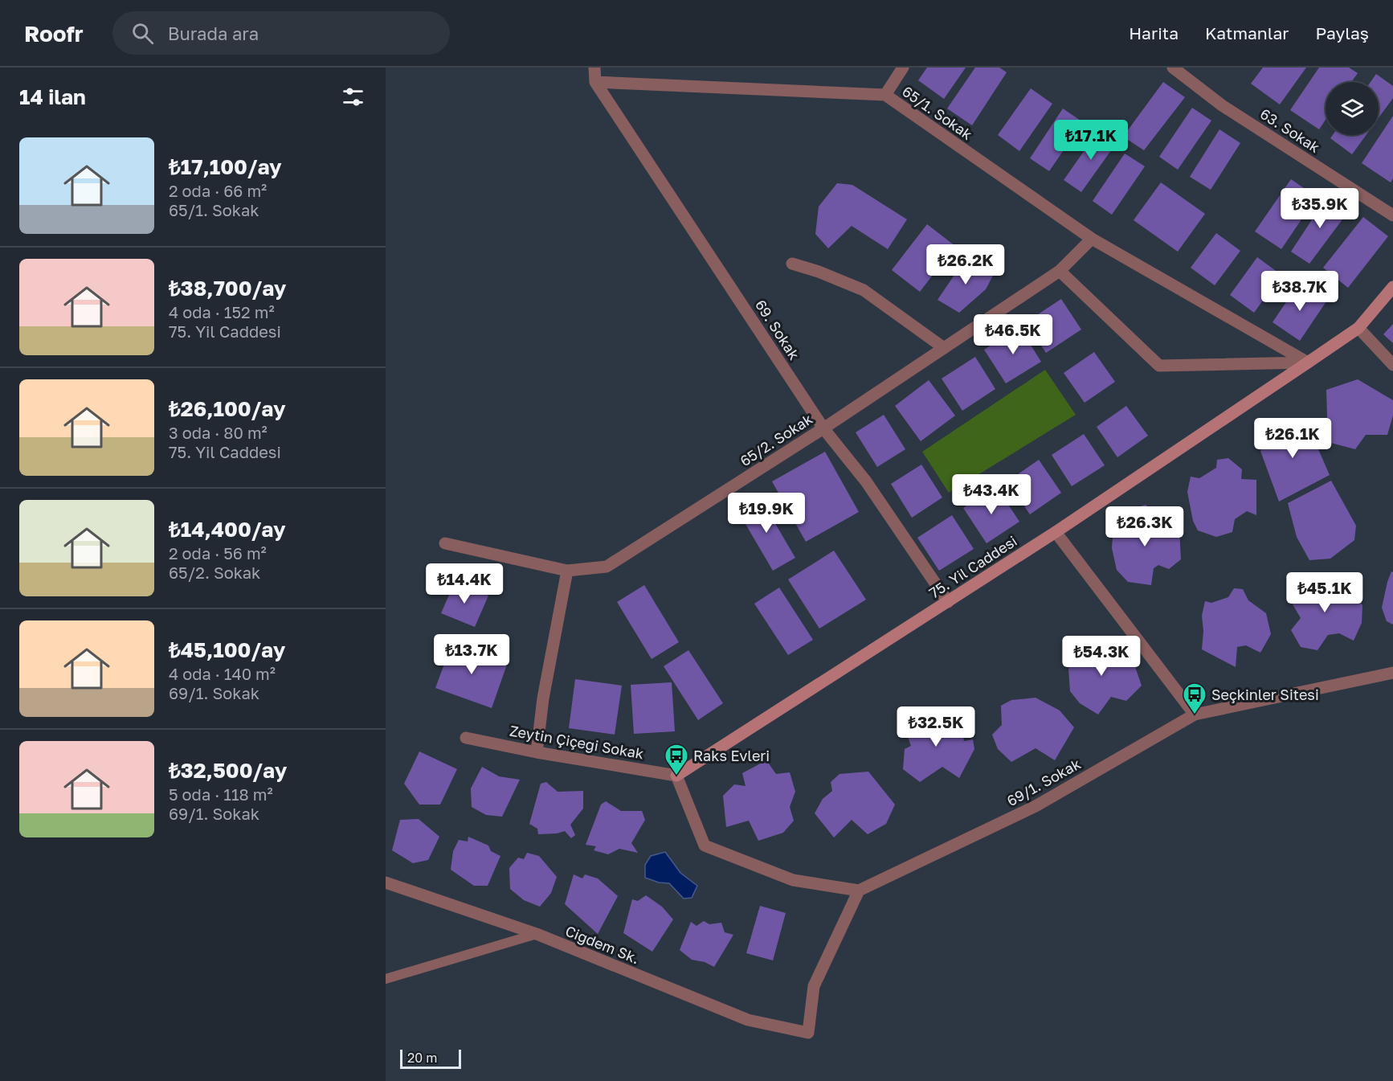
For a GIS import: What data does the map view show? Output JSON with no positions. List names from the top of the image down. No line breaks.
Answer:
{"streets":{"street":["65/1. Sokak","63. Sokak","69. Sokak","65/2. Sokak","75. Yil Caddesi","Zeytin Çiçeği Sokak","69/1. Sokak","Cigdem Sk."]},"crossings":[["65/1. Sokak","69. Sokak"],["65/1. Sokak","65/2. Sokak"],["65/1. Sokak","75. Yil Caddesi"],["69. Sokak","65/2. Sokak"],["69. Sokak","75. Yil Caddesi"],["75. Yil Caddesi","Zeytin Çiçeği Sokak"],["69/1. Sokak","Cigdem Sk."]],"places":{"bus stop":["Seçkinler Sitesi","Raks Evleri"]},"scale_bar":"20 m","page":{"header":"Roofr","search":"Burada ara","nav":["Harita","Katmanlar","Paylaş"],"heading":"14 ilan","price":["₺17.1K","₺35.9K","₺26.2K","₺38.7K","₺46.5K","₺26.1K","₺43.4K","₺19.9K","₺26.3K","₺14.4K","₺45.1K","₺13.7K","₺54.3K","₺32.5K"],"list":[{"name":"₺17,100/ay","note":"2 oda · 66 m² · 65/1. Sokak"},{"name":"₺38,700/ay","note":"4 oda · 152 m² · 75. Yil Caddesi"},{"name":"₺26,100/ay","note":"3 oda · 80 m² · 75. Yil Caddesi"},{"name":"₺14,400/ay","note":"2 oda · 56 m² · 65/2. Sokak"},{"name":"₺45,100/ay","note":"4 oda · 140 m² · 69/1. Sokak"},{"name":"₺32,500/ay","note":"5 oda · 118 m² · 69/1. Sokak"}],"scale":"20 m"}}
